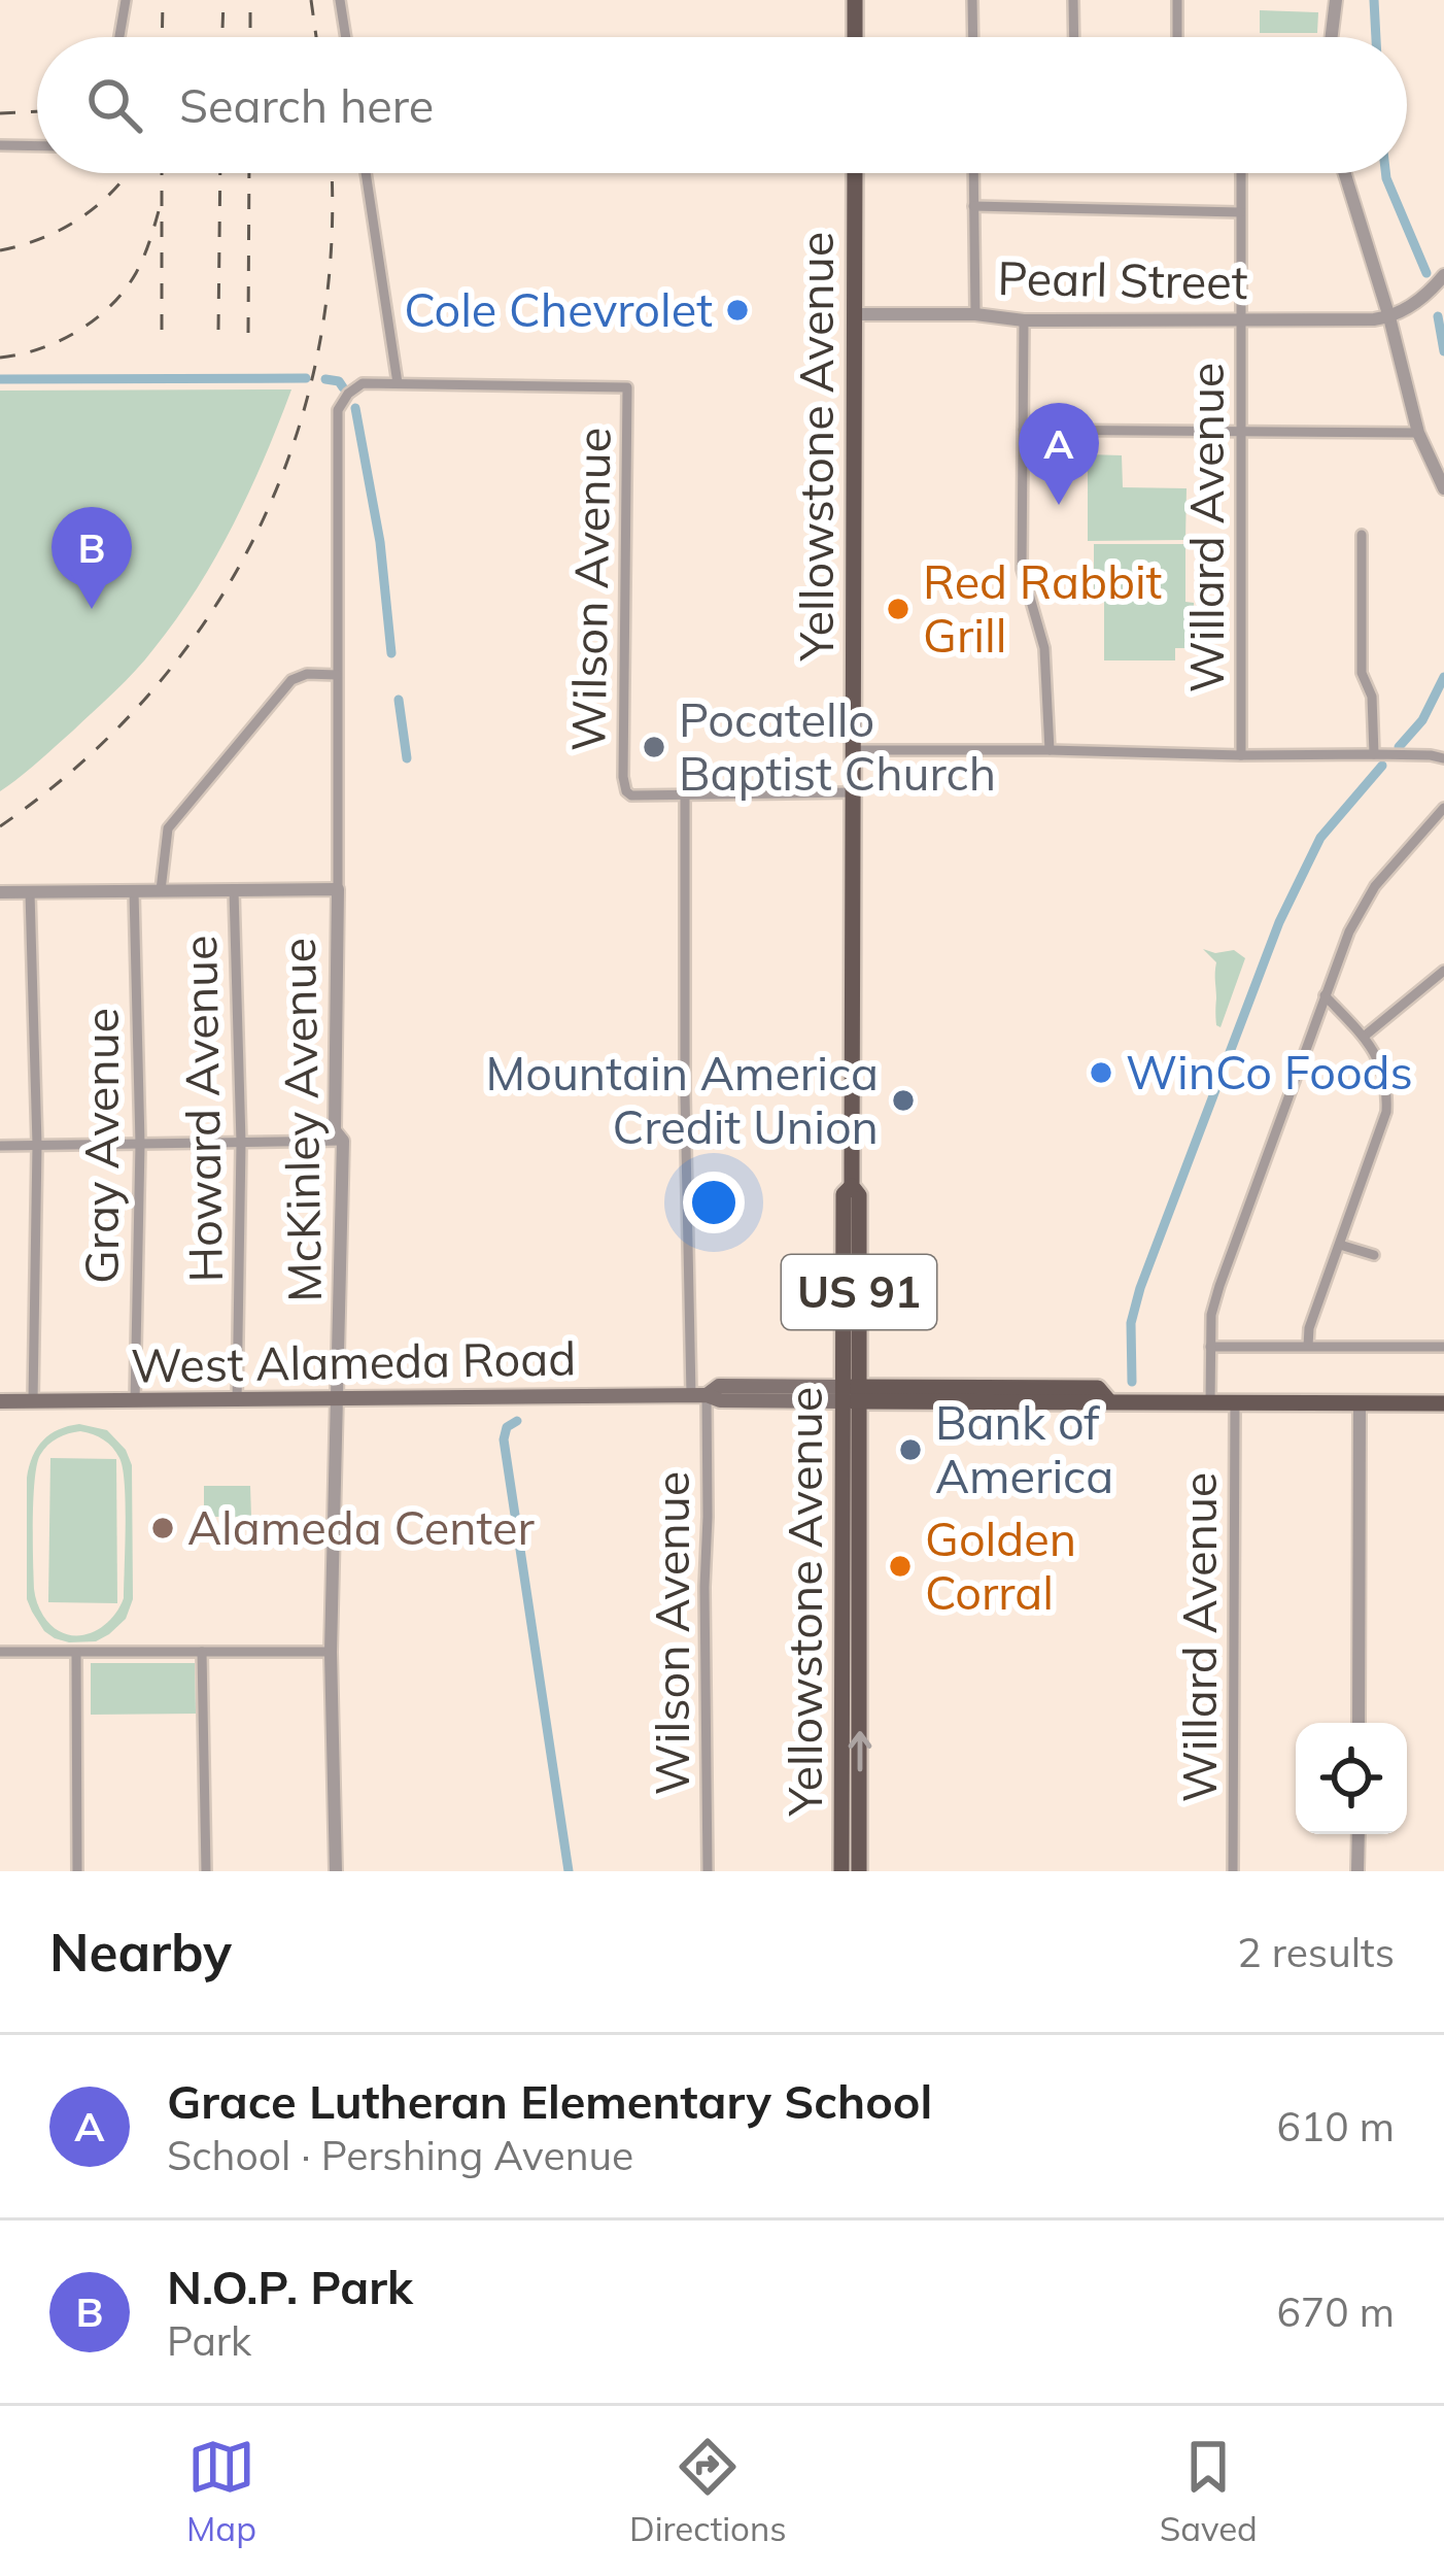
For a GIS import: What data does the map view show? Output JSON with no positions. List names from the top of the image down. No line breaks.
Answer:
{"streets":{"main road":["Yellowstone Avenue","US 91","West Alameda Road"],"street":["Pearl Street","Willard Avenue","Wilson Avenue","Howard Avenue","McKinley Avenue","Gray Avenue"]},"crossings":[["Pearl Street","Yellowstone Avenue"],["Pearl Street","Willard Avenue"],["Yellowstone Avenue","West Alameda Road"],["Wilson Avenue","McKinley Avenue"],["Wilson Avenue","West Alameda Road"],["Howard Avenue","West Alameda Road"],["McKinley Avenue","West Alameda Road"],["Gray Avenue","West Alameda Road"]],"places":["Cole Chevrolet","Red Rabbit Grill","Pocatello Baptist Church","WinCo Foods","Mountain America Credit Union","Bank of America","Alameda Center","Golden Corral"],"page":{"search":"Search here","pins":["A","B"],"heading":["Nearby","2 results"],"list":[{"mark":"A","name":"Grace Lutheran Elementary School","note":"School · Pershing Avenue","value":"610 m"},{"mark":"B","name":"N.O.P. Park","note":"Park","value":"670 m"}],"nav":["Map","Directions","Saved"]}}
